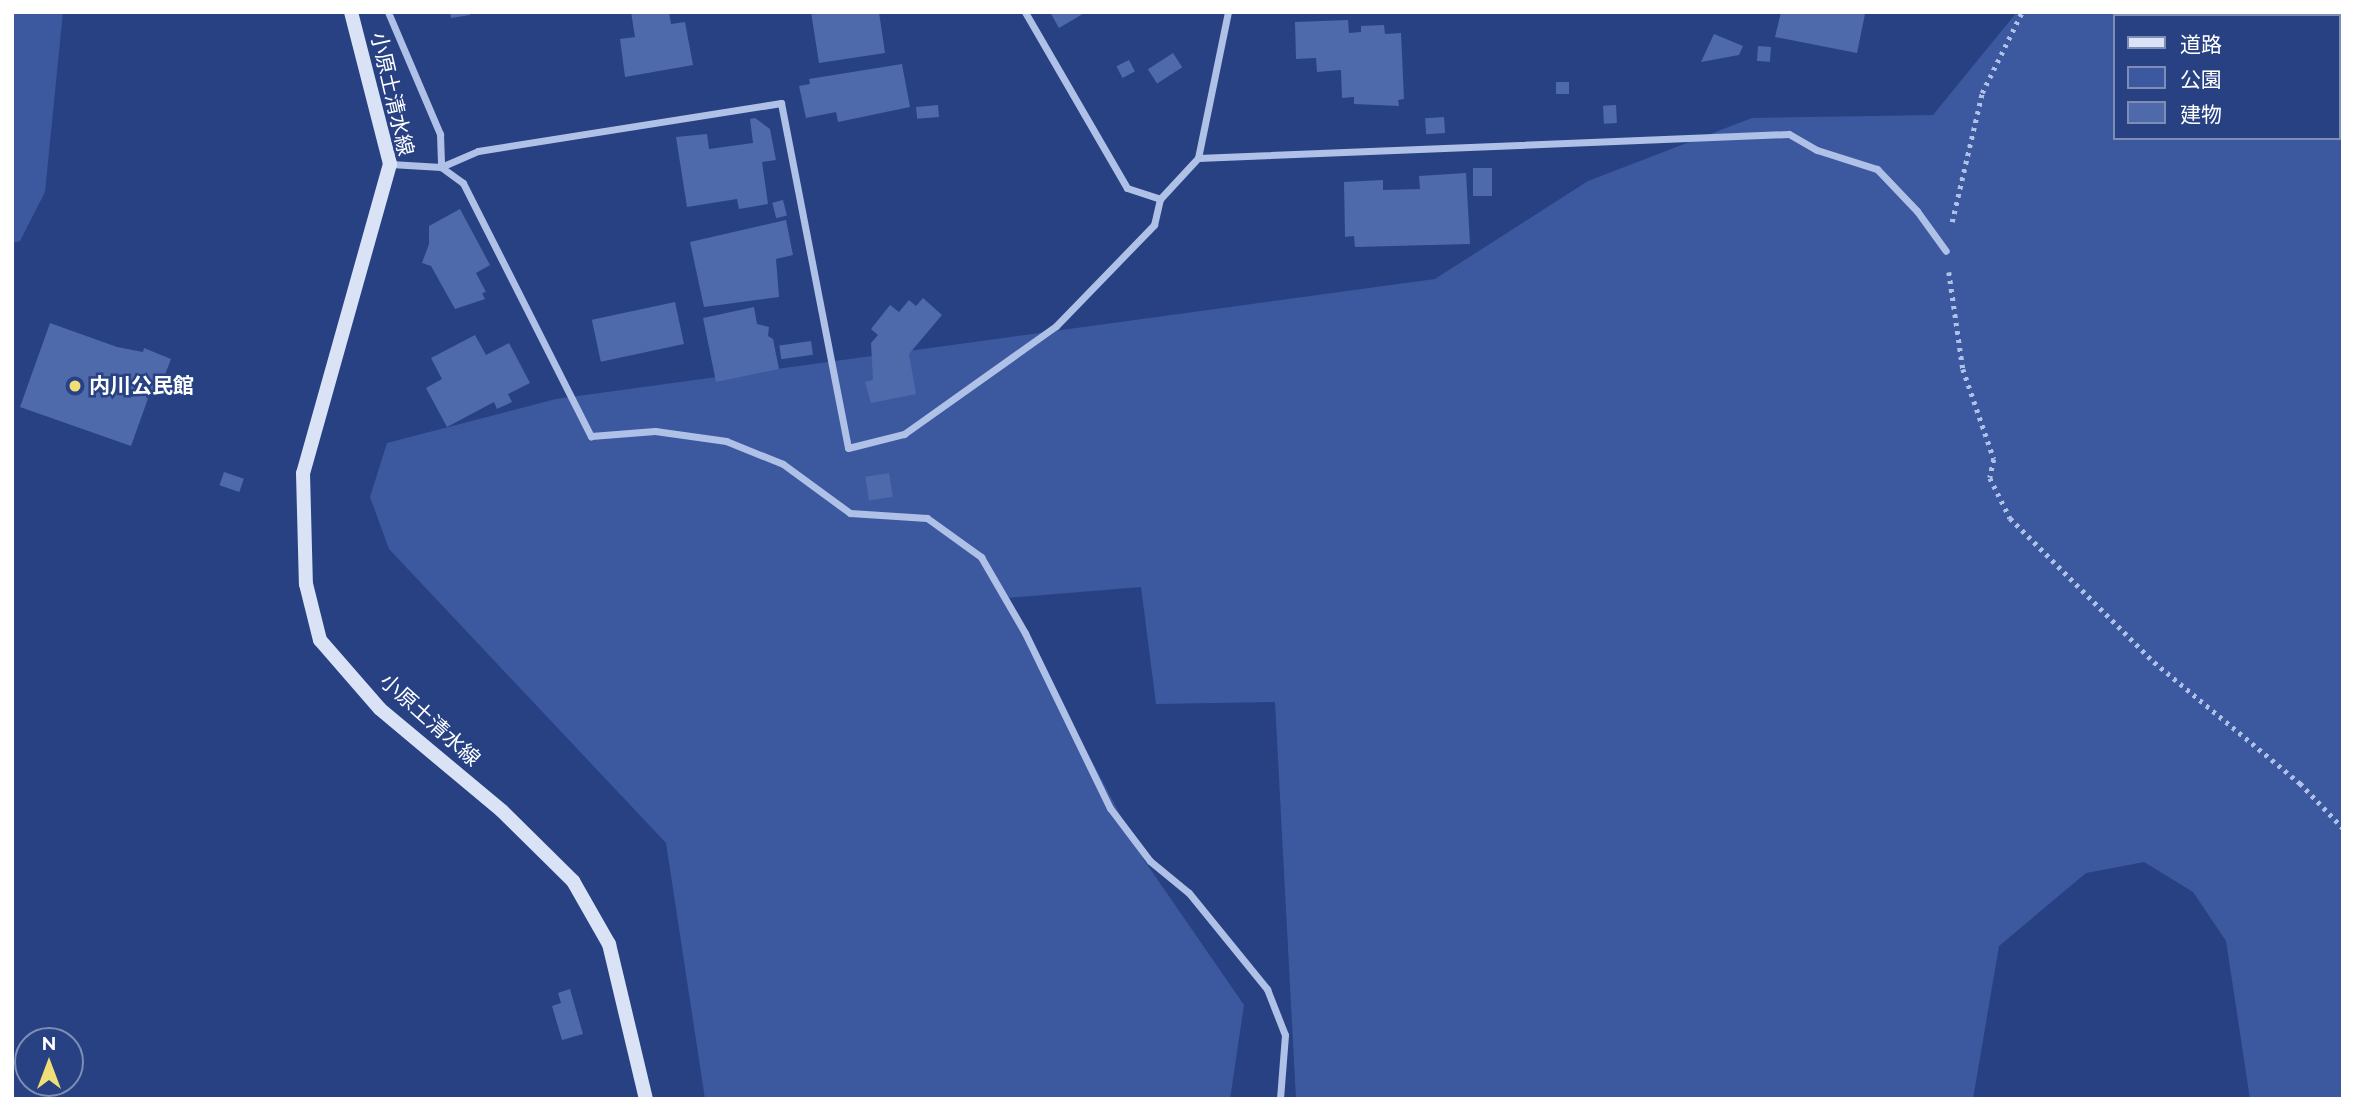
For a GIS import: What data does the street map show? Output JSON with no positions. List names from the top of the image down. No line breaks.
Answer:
{"streets":{"main road":["小原土清水線"]},"places":["内川公民館"],"legend":["道路","公園","建物"],"north":"top"}
